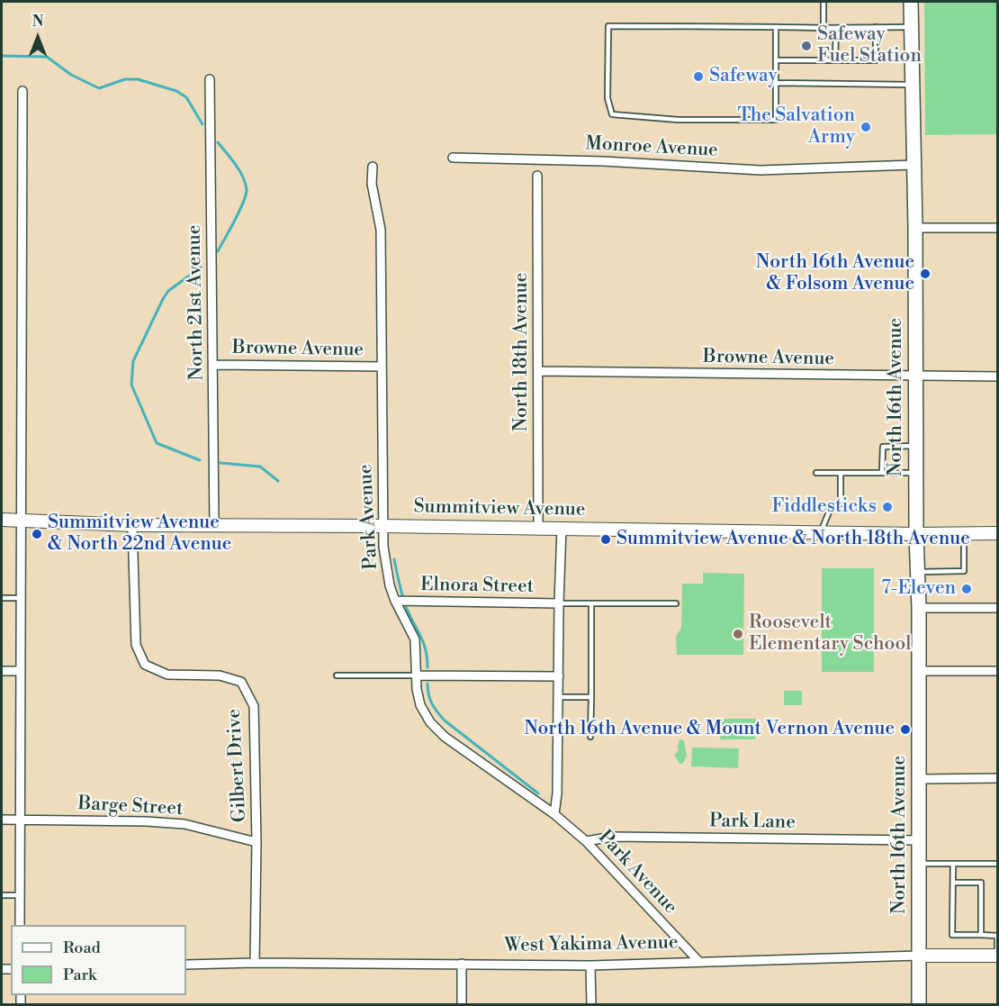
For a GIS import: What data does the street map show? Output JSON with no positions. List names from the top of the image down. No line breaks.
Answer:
{"streets":{"main road":["North 16th Avenue","Summitview Avenue","West Yakima Avenue"],"street":["Monroe Avenue","North 21st Avenue","Browne Avenue","North 18th Avenue","Park Avenue","Elnora Street","Gilbert Drive","Barge Street","Park Lane"]},"crossings":[["Monroe Avenue","North 16th Avenue"],["North 21st Avenue","Browne Avenue"],["North 21st Avenue","Summitview Avenue"],["Browne Avenue","North 18th Avenue"],["Browne Avenue","North 16th Avenue"],["Browne Avenue","Park Avenue"],["North 18th Avenue","Summitview Avenue"],["North 16th Avenue","Summitview Avenue"],["North 16th Avenue","Park Lane"],["North 16th Avenue","West Yakima Avenue"],["Summitview Avenue","Park Avenue"],["Summitview Avenue","Gilbert Drive"],["Park Avenue","Elnora Street"],["Park Avenue","Park Lane"],["Park Avenue","West Yakima Avenue"],["Gilbert Drive","Barge Street"],["Gilbert Drive","West Yakima Avenue"]],"places":["Safeway Fuel Station","Safeway","The Salvation Army","North 16th Avenue & Folsom Avenue","Fiddlesticks","Summitview Avenue & North 22nd Avenue","Summitview Avenue & North 18th Avenue","7-Eleven","Roosevelt Elementary School","North 16th Avenue & Mount Vernon Avenue"],"legend":["Road","Park"],"north":"top"}
